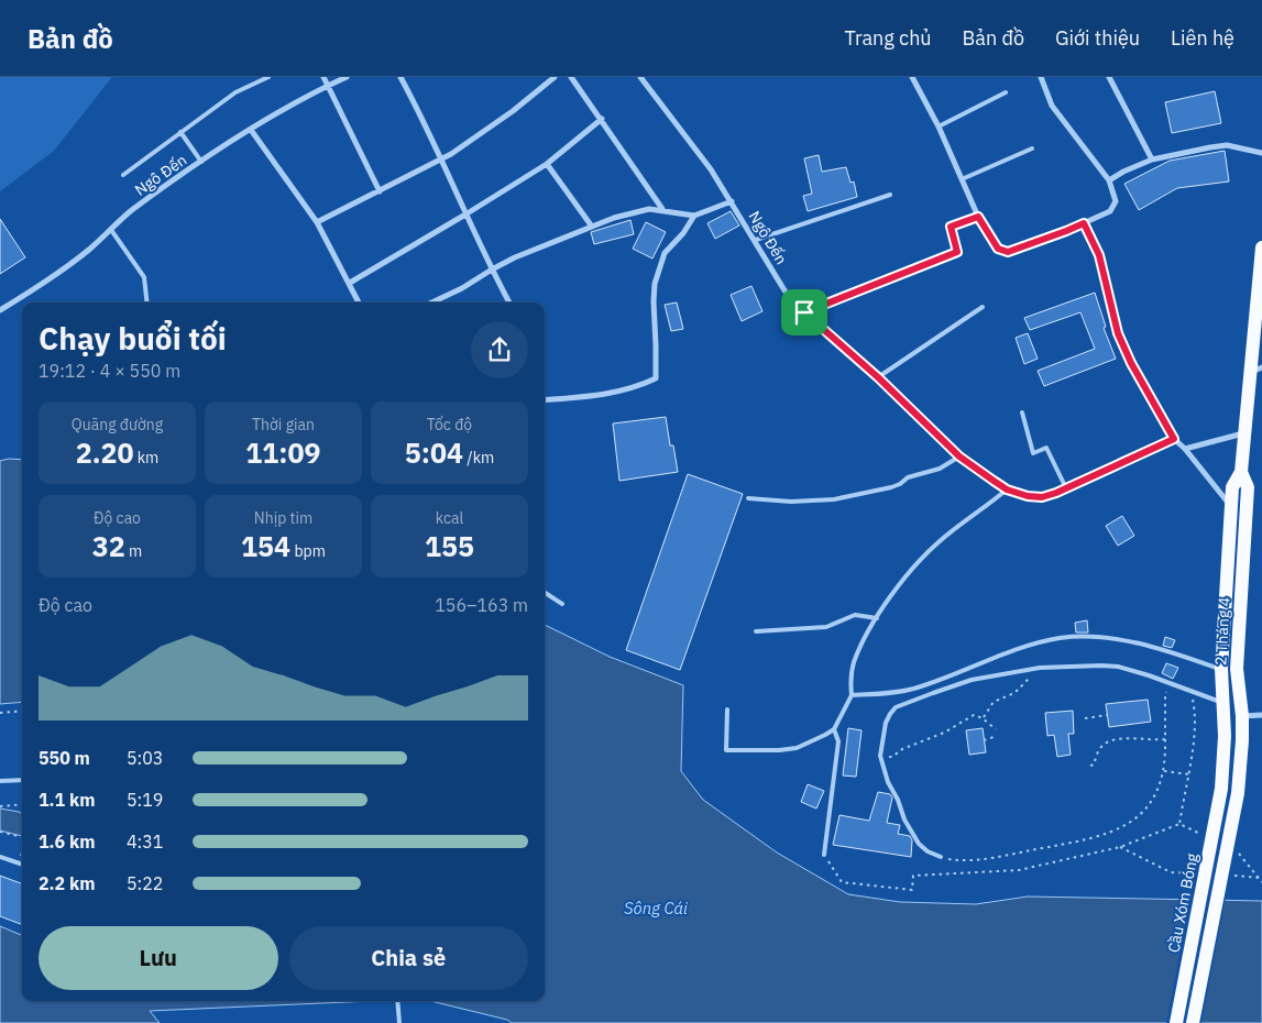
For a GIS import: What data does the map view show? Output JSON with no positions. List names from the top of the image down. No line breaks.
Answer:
{"streets":{"main road":["2 Tháng 4","Cầu Xóm Bóng"],"street":["Ngô Đến"]},"crossings":[["2 Tháng 4","Cầu Xóm Bóng"]],"water":["Sông Cái"],"page":{"header":"Bản đồ","nav":["Trang chủ","Bản đồ","Giới thiệu","Liên hệ"],"heading":["Chạy buổi tối","19:12 · 4 × 550 m"],"stats":[["Quãng đường","2.20 km"],["Thời gian","11:09"],["Tốc độ","5:04 /km"],["Độ cao","32 m"],["Nhịp tim","154 bpm"],["kcal","155"]],"chart":["Độ cao","156–163 m"],"list":[{"name":"550 m","note":"5:03"},{"name":"1.1 km","note":"5:19"},{"name":"1.6 km","note":"4:31"},{"name":"2.2 km","note":"5:22"}],"buttons":["Lưu","Chia sẻ"]}}
